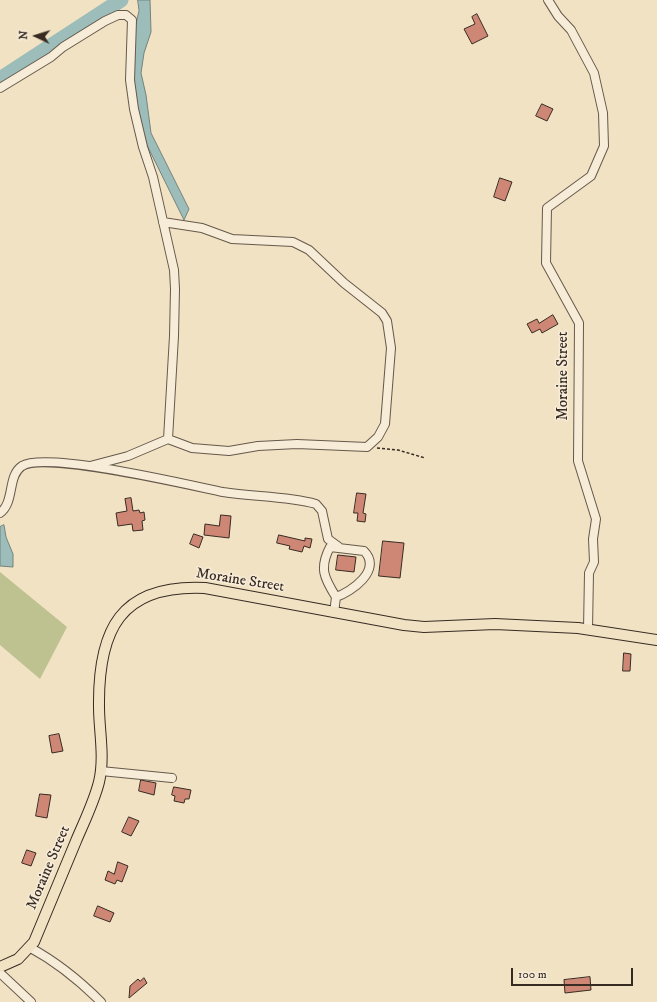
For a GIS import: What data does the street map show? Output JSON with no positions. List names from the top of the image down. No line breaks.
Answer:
{"streets":{"main road":["Moraine Street"]},"scale_bar":"100 m","north":"left"}
